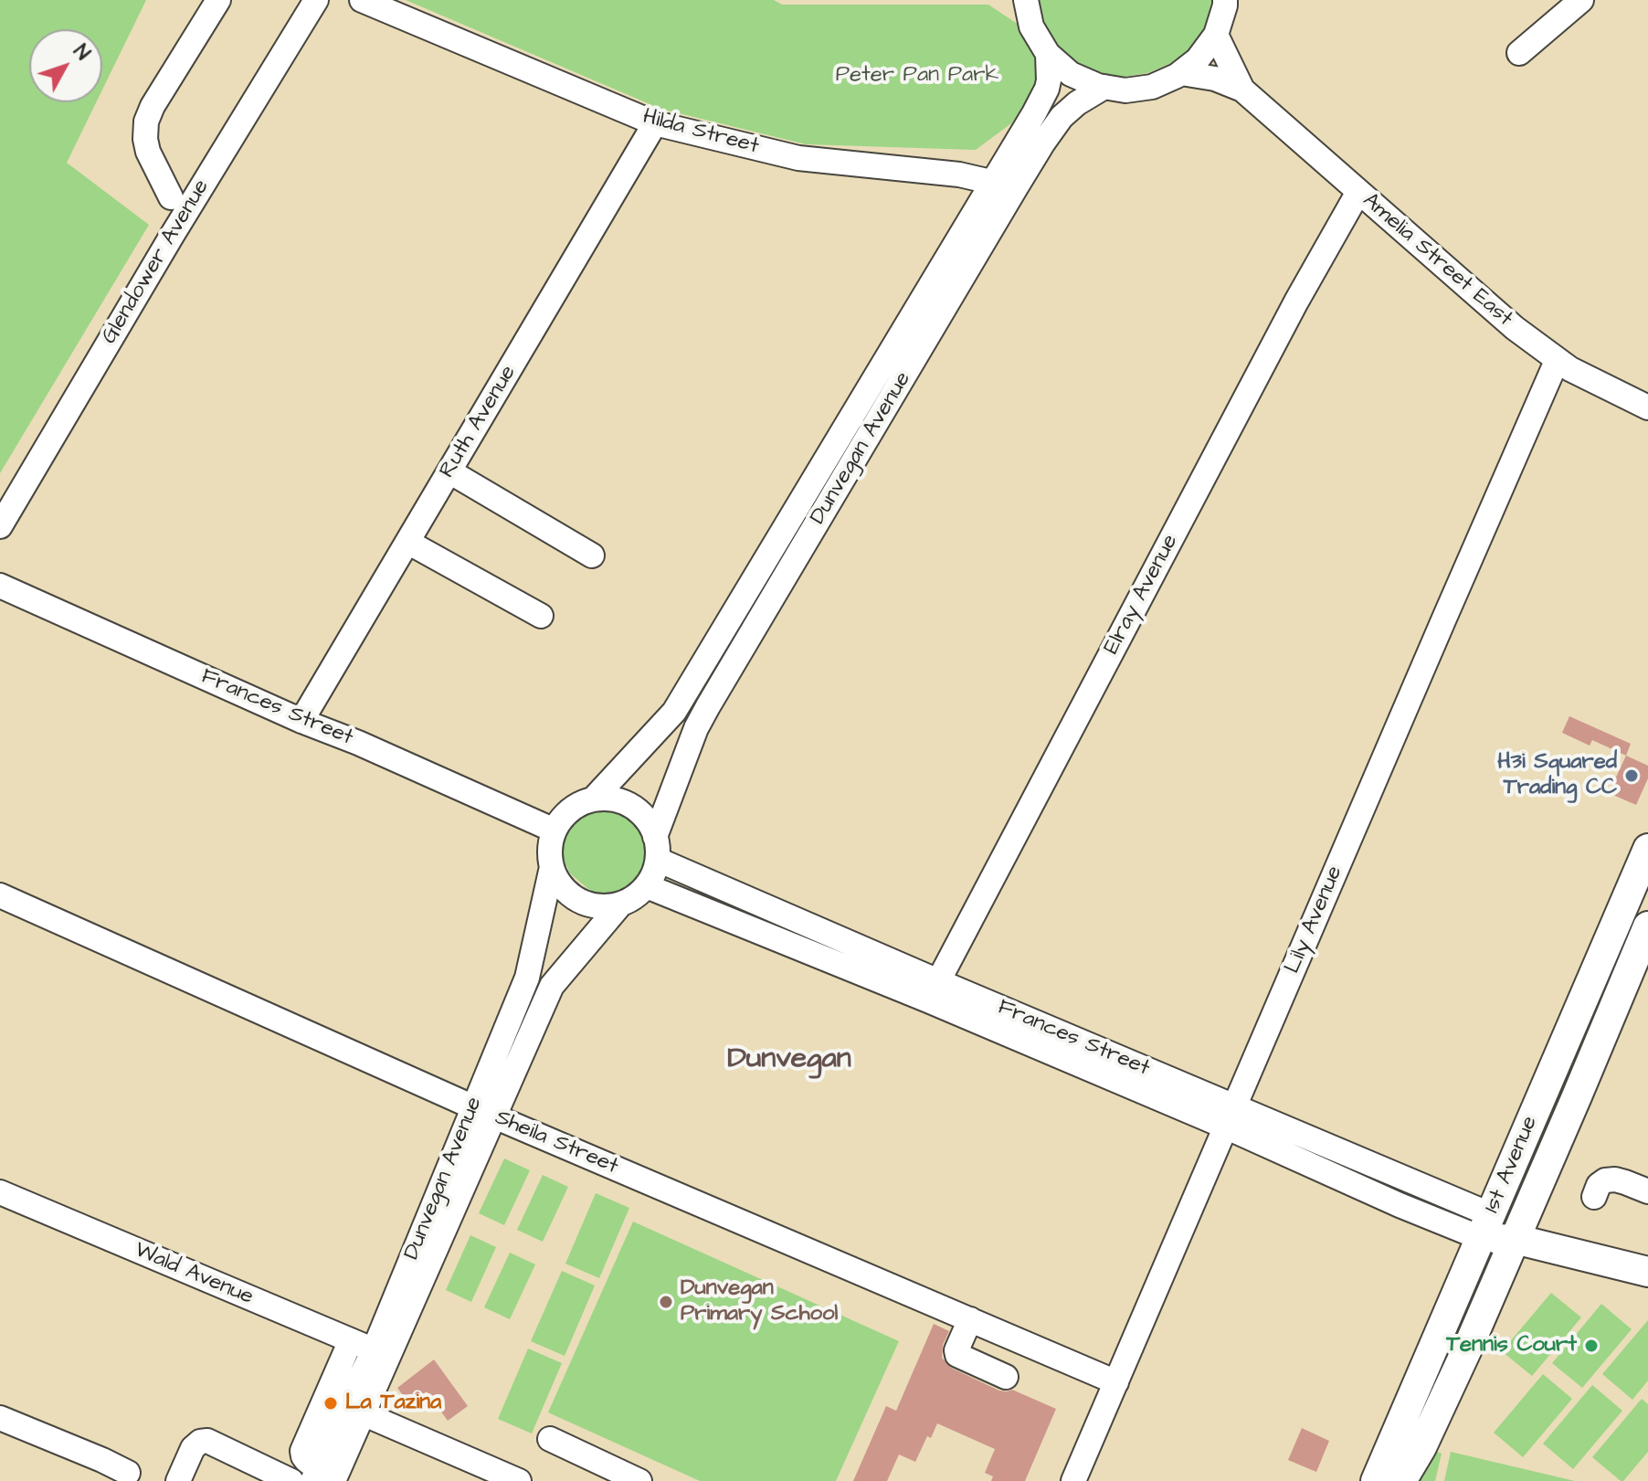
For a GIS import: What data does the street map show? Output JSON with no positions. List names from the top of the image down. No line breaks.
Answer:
{"streets":{"main road":["1st Avenue"],"street":["Hilda Street","Amelia Street East","Glendower Avenue","Ruth Avenue","Dunvegan Avenue","Elray Avenue","Frances Street","Lily Avenue","Sheila Street","Wald Avenue"]},"crossings":[["Hilda Street","Ruth Avenue"],["Hilda Street","Dunvegan Avenue"],["Amelia Street East","Elray Avenue"],["Amelia Street East","Lily Avenue"],["Ruth Avenue","Frances Street"],["Dunvegan Avenue","Frances Street"],["Dunvegan Avenue","Sheila Street"],["Dunvegan Avenue","Wald Avenue"],["Elray Avenue","Frances Street"],["Frances Street","Lily Avenue"],["Frances Street","1st Avenue"],["Lily Avenue","Sheila Street"]],"districts":["Dunvegan"],"parks":["Peter Pan Park"],"places":["H3i Squared Trading CC","Dunvegan Primary School","Tennis Court","La Tazina"],"north":"top right"}
